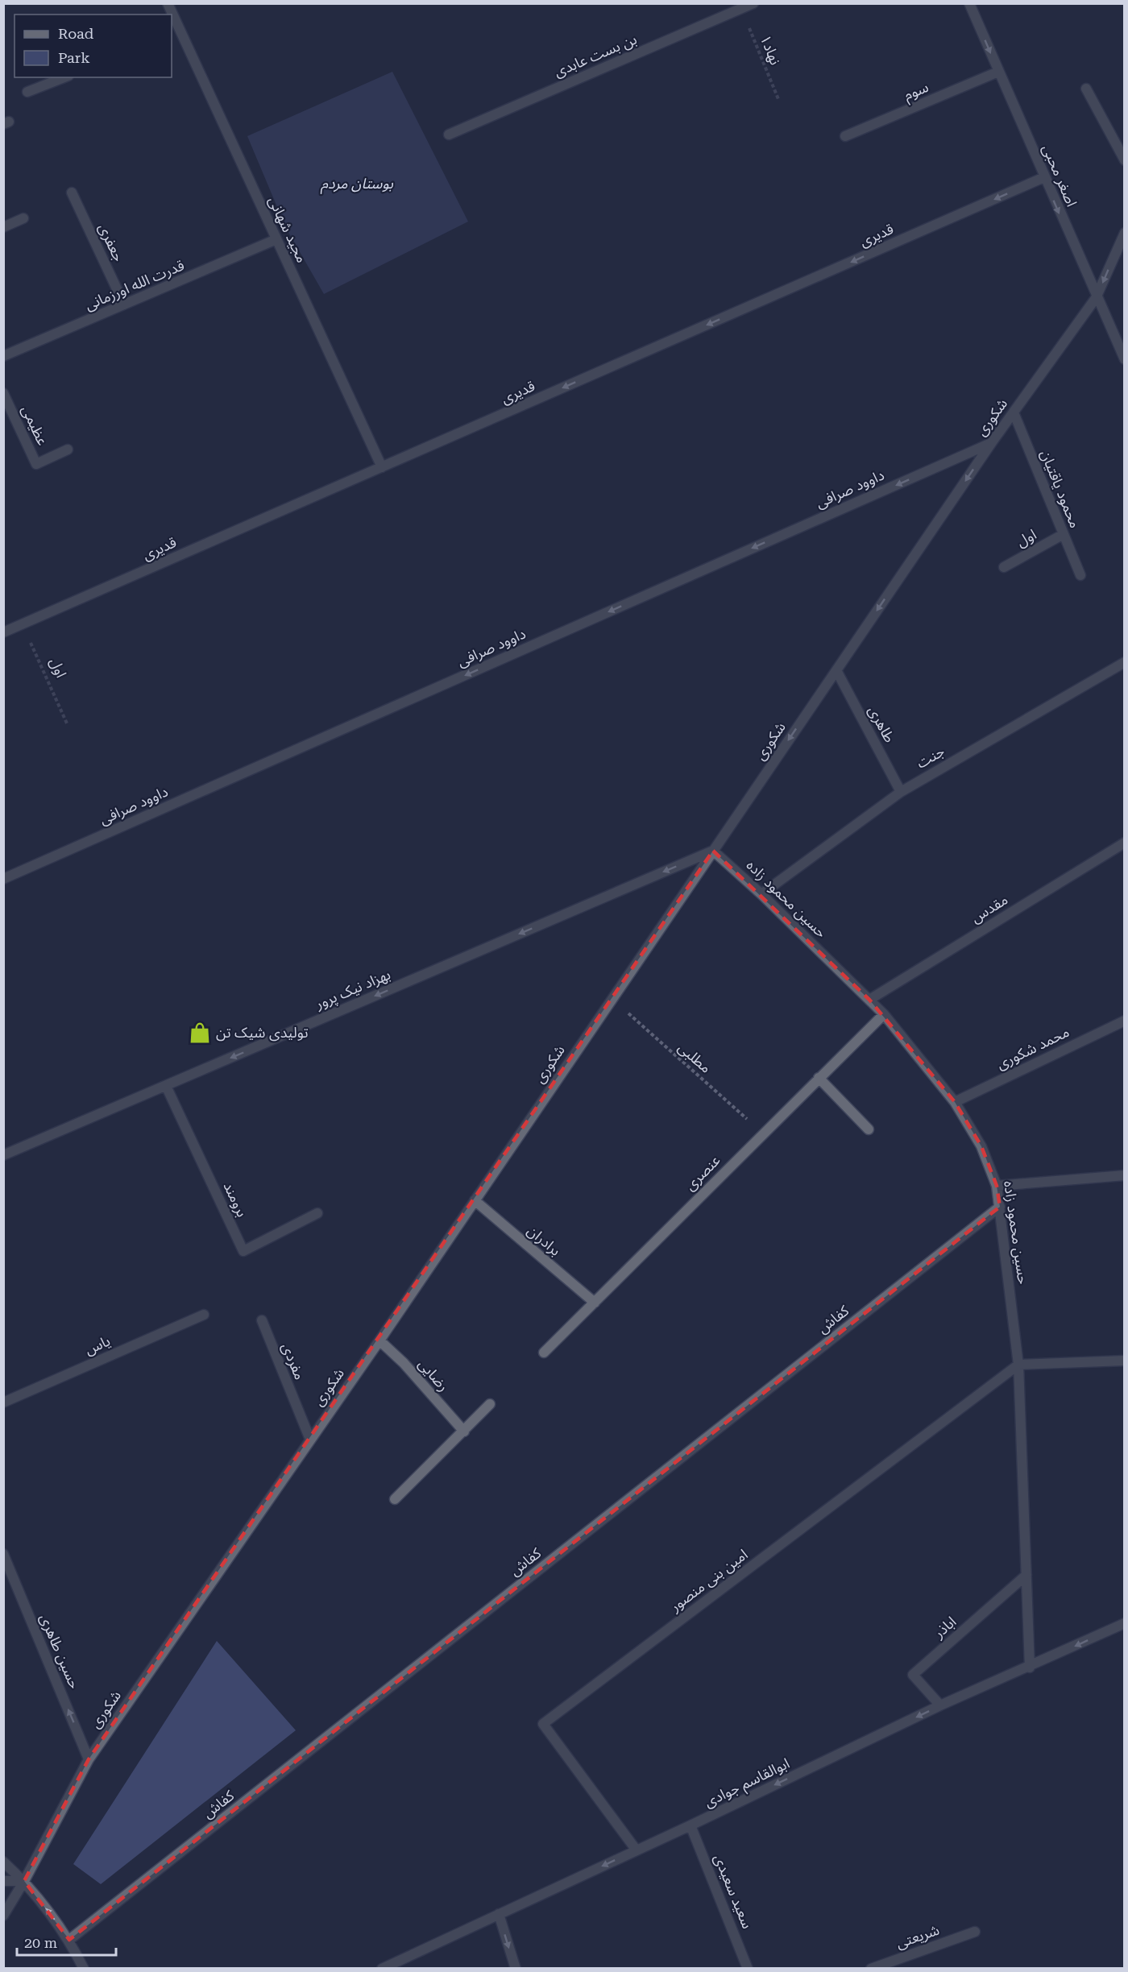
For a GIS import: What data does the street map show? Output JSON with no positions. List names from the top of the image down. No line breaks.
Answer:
{"streets":{"street":["بن بست عابدی","سوم","اصغر محبی","مجید شهانی","قدیری","جعفری","قدرت الله اورزمانی","شکوری","عظیمی","داوود صرافی","محمود یاقتیان","اول","طاهری","جنت","حسین محمود زاده","مقدس","بهزاد نیک پرور","محمد شکوری","عنصری","برومند","برادران","کفاش","یاس","مفردی","رضایی","امین بنی منصور","اباذر","حسین طاهری","ابوالقاسم جوادی","سعید سعیدی","شریعتی"],"path":["نهاد۱","مطلبی"]},"crossings":[["نهاد۱","بن بست عابدی"],["سوم","اصغر محبی"],["اصغر محبی","قدیری"],["اصغر محبی","شکوری"],["مجید شهانی","قدیری"],["مجید شهانی","قدرت الله اورزمانی"],["قدیری","اول"],["جعفری","قدرت الله اورزمانی"],["شکوری","داوود صرافی"],["شکوری","محمود یاقتیان"],["شکوری","طاهری"],["شکوری","حسین محمود زاده"],["شکوری","بهزاد نیک پرور"],["شکوری","مطلبی"],["شکوری","برادران"],["شکوری","مفردی"],["شکوری","رضایی"],["شکوری","حسین طاهری"],["محمود یاقتیان","اول"],["طاهری","جنت"],["جنت","حسین محمود زاده"],["حسین محمود زاده","مقدس"],["حسین محمود زاده","بهزاد نیک پرور"],["حسین محمود زاده","محمد شکوری"],["حسین محمود زاده","عنصری"],["حسین محمود زاده","کفاش"],["حسین محمود زاده","امین بنی منصور"],["حسین محمود زاده","اباذر"],["حسین محمود زاده","ابوالقاسم جوادی"],["بهزاد نیک پرور","برومند"],["مطلبی","عنصری"],["عنصری","برادران"],["امین بنی منصور","ابوالقاسم جوادی"],["اباذر","ابوالقاسم جوادی"],["ابوالقاسم جوادی","سعید سعیدی"]],"one_way":["اصغر محبی","قدیری","داوود صرافی","بهزاد نیک پرور","حسین طاهری","ابوالقاسم جوادی"],"parks":["بوستان مردم"],"places":{"shop":["تولیدی شیک تن"]},"legend":["Road","Park"],"scale_bar":"20 m"}
